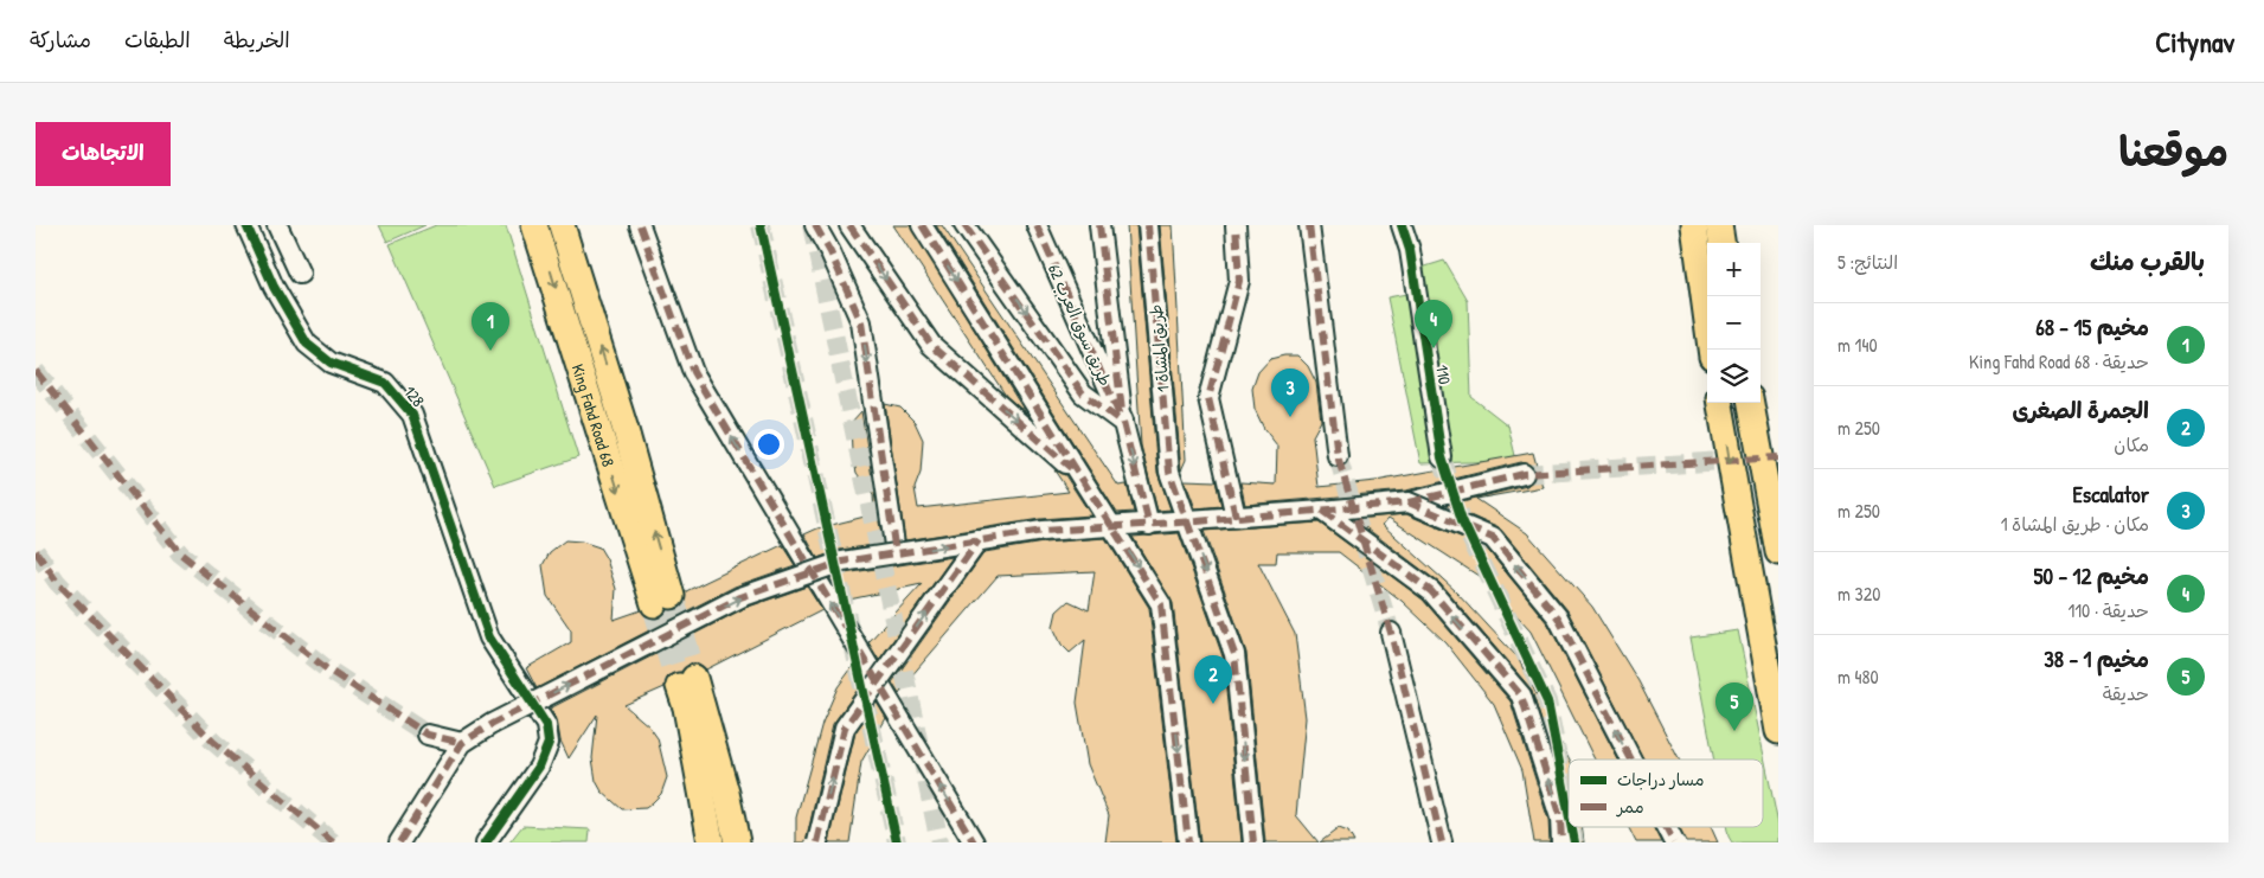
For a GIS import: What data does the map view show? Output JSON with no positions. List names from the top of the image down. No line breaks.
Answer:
{"streets":{"main road":["King Fahd Road 68"],"street":["طريق سوق العرب 62","طريق المشاة 1","110","128"]},"legend":["مسار دراجات","ممر"],"page":{"header":"Citynav","nav":["الخريطة","الطبقات","مشاركة"],"title":"موقعنا","buttons":"الاتجاهات","heading":["بالقرب منك","النتائج: 5"],"map_buttons":["+","−"],"pins":["4","1","3","2","5"],"list":[{"mark":"1","name":"مخيم 15 - 68","note":"حديقة · King Fahd Road 68","value":"140 m"},{"mark":"2","name":"الجمرة الصغرى","note":"مكان","value":"250 m"},{"mark":"3","name":"Escalator","note":"مكان · طريق المشاة 1","value":"250 m"},{"mark":"4","name":"مخيم 12 - 50","note":"حديقة · 110","value":"320 m"},{"mark":"5","name":"مخيم 1 - 38","note":"حديقة","value":"480 m"}]}}
